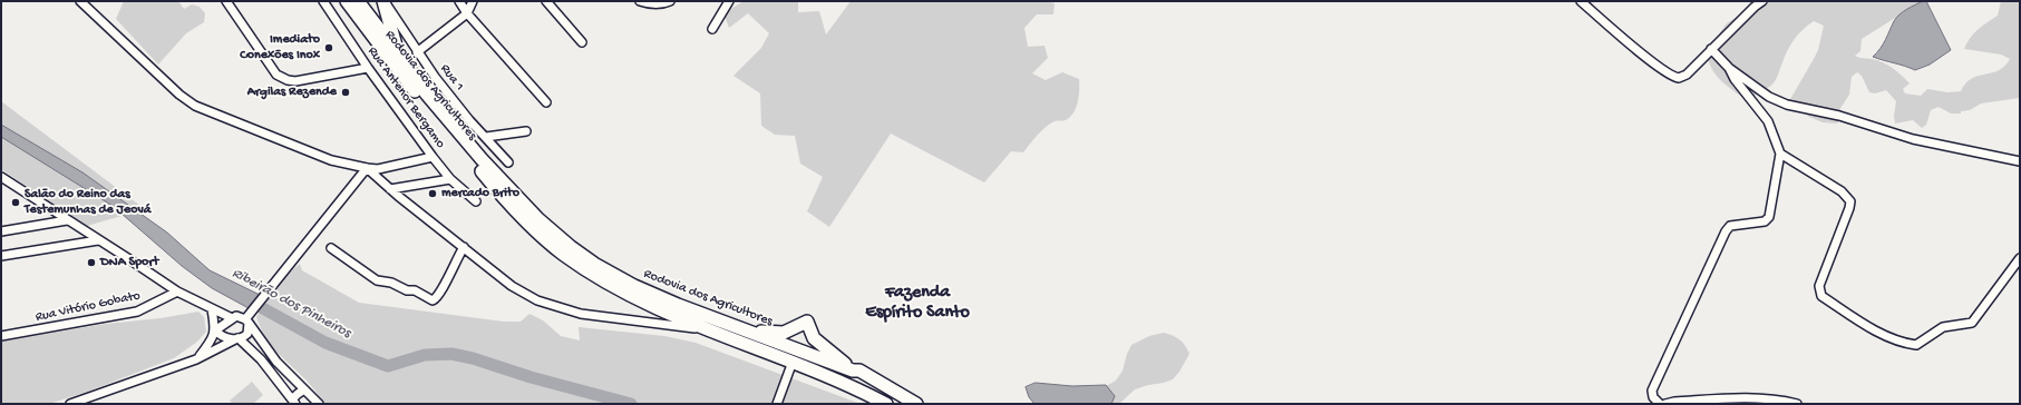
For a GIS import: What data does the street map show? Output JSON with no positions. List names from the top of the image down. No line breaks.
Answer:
{"streets":{"main road":["Rodovia dos Agricultores"],"street":["Rua 1","Rua Antenor Bergamo","Rua Vitório Gobato"]},"districts":["Fazenda Espírito Santo"],"water":["Ribeirão dos Pinheiros"],"places":["Imediato Conexões Inox","Argilas Rezende","mercado Brito","Salão do Reino das Testemunhas de Jeová","DNA Sport"]}
